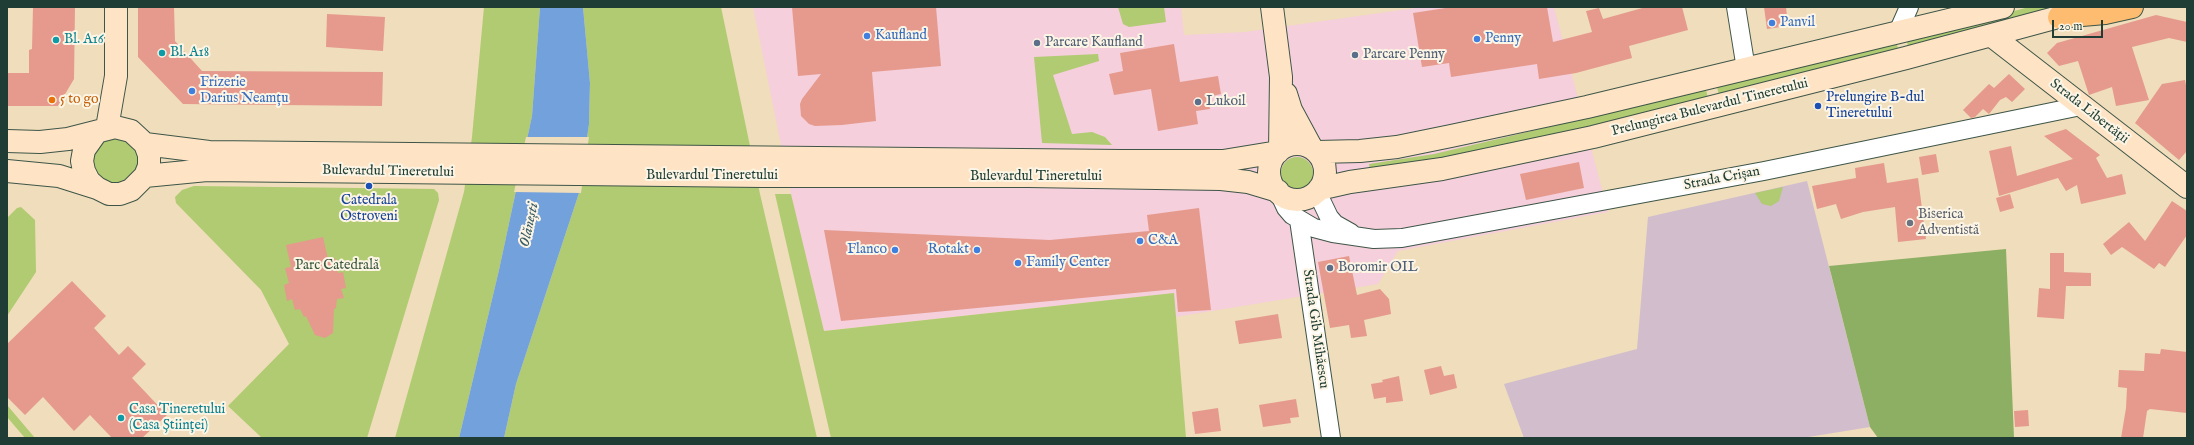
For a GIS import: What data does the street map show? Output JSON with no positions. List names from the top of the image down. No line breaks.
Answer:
{"streets":{"main road":["Prelungirea Bulevardul Tineretului","Strada Libertății","Bulevardul Tineretului"],"street":["Strada Crișan","Strada Gib Mihăescu"]},"crossings":[["Prelungirea Bulevardul Tineretului","Strada Libertății"],["Prelungirea Bulevardul Tineretului","Bulevardul Tineretului"],["Prelungirea Bulevardul Tineretului","Strada Crișan"],["Strada Libertății","Strada Crișan"],["Bulevardul Tineretului","Strada Crișan"],["Strada Crișan","Strada Gib Mihăescu"]],"water":["Olănești"],"parks":["Parc Catedrală"],"places":["Panvil","Kaufland","Penny","Bl. A16","Parcare Kaufland","Bl. A18","Parcare Penny","Frizerie Darius Neamțu","5 to go","Lukoil","Prelungire B-dul Tineretului","Catedrala Ostroveni","Biserica Adventistă","C&A","Flanco","Rotakt","Family Center","Boromir OIL","Casa Tineretului (Casa Științei)"],"scale_bar":"20 m"}
